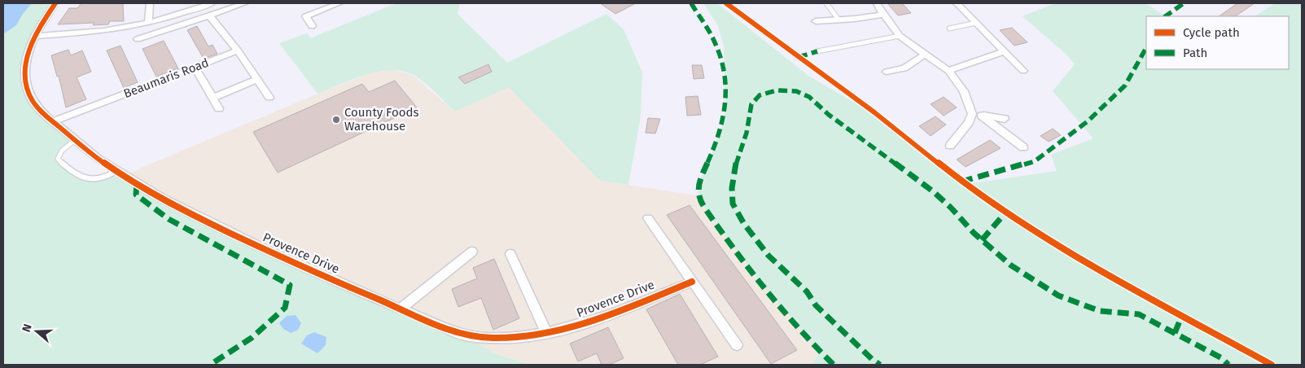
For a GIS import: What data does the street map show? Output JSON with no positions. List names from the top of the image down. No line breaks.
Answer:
{"streets":{"street":["Beaumaris Road","Provence Drive"]},"crossings":[["Beaumaris Road","Provence Drive"]],"places":["County Foods Warehouse"],"legend":["Cycle path","Path"],"north":"left"}
